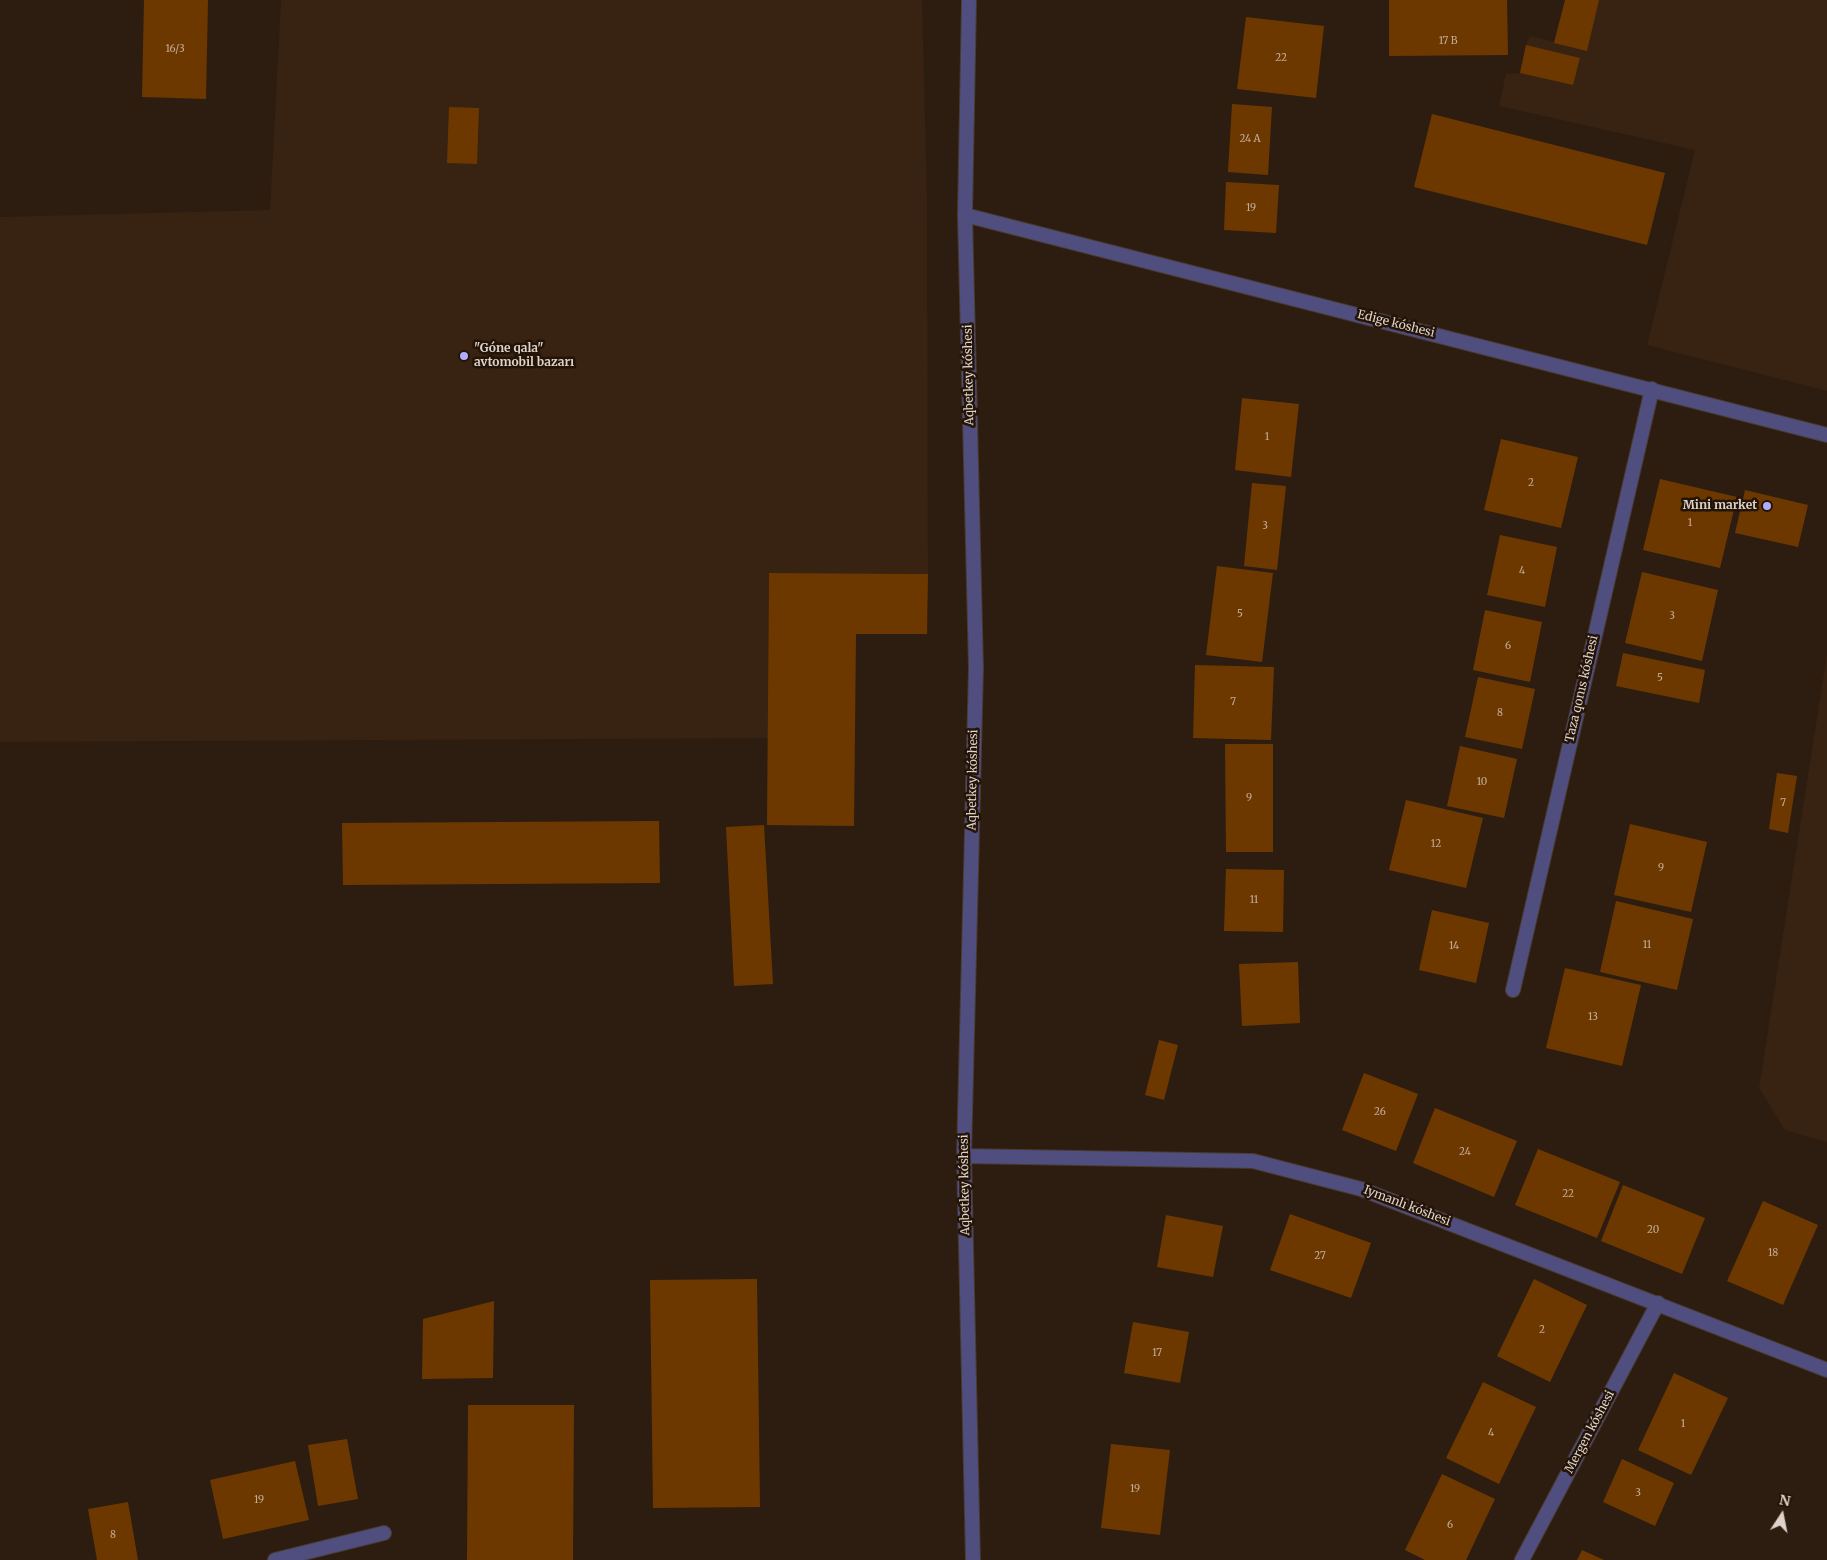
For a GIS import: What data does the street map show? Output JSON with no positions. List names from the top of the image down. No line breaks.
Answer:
{"streets":{"street":["Edige kóshesi","Aqbetkey kóshesi","Taza qonıs kóshesi","Iymanlı kóshesi","Mergen kóshesi"]},"crossings":[["Edige kóshesi","Aqbetkey kóshesi"],["Edige kóshesi","Taza qonıs kóshesi"],["Aqbetkey kóshesi","Iymanlı kóshesi"],["Iymanlı kóshesi","Mergen kóshesi"]],"places":["\"Góne qala\" avtomobil bazarı","Mini market"],"house_numbers":["17 В","16/3","22","24 А","19","1","2","1","3","4","5","3","6","5","7","8","10","9","7","12","9","11","11","14","13","26","24","22","20","18","27","2","17","1","4","19","3","19","6","8"],"north":"top"}
